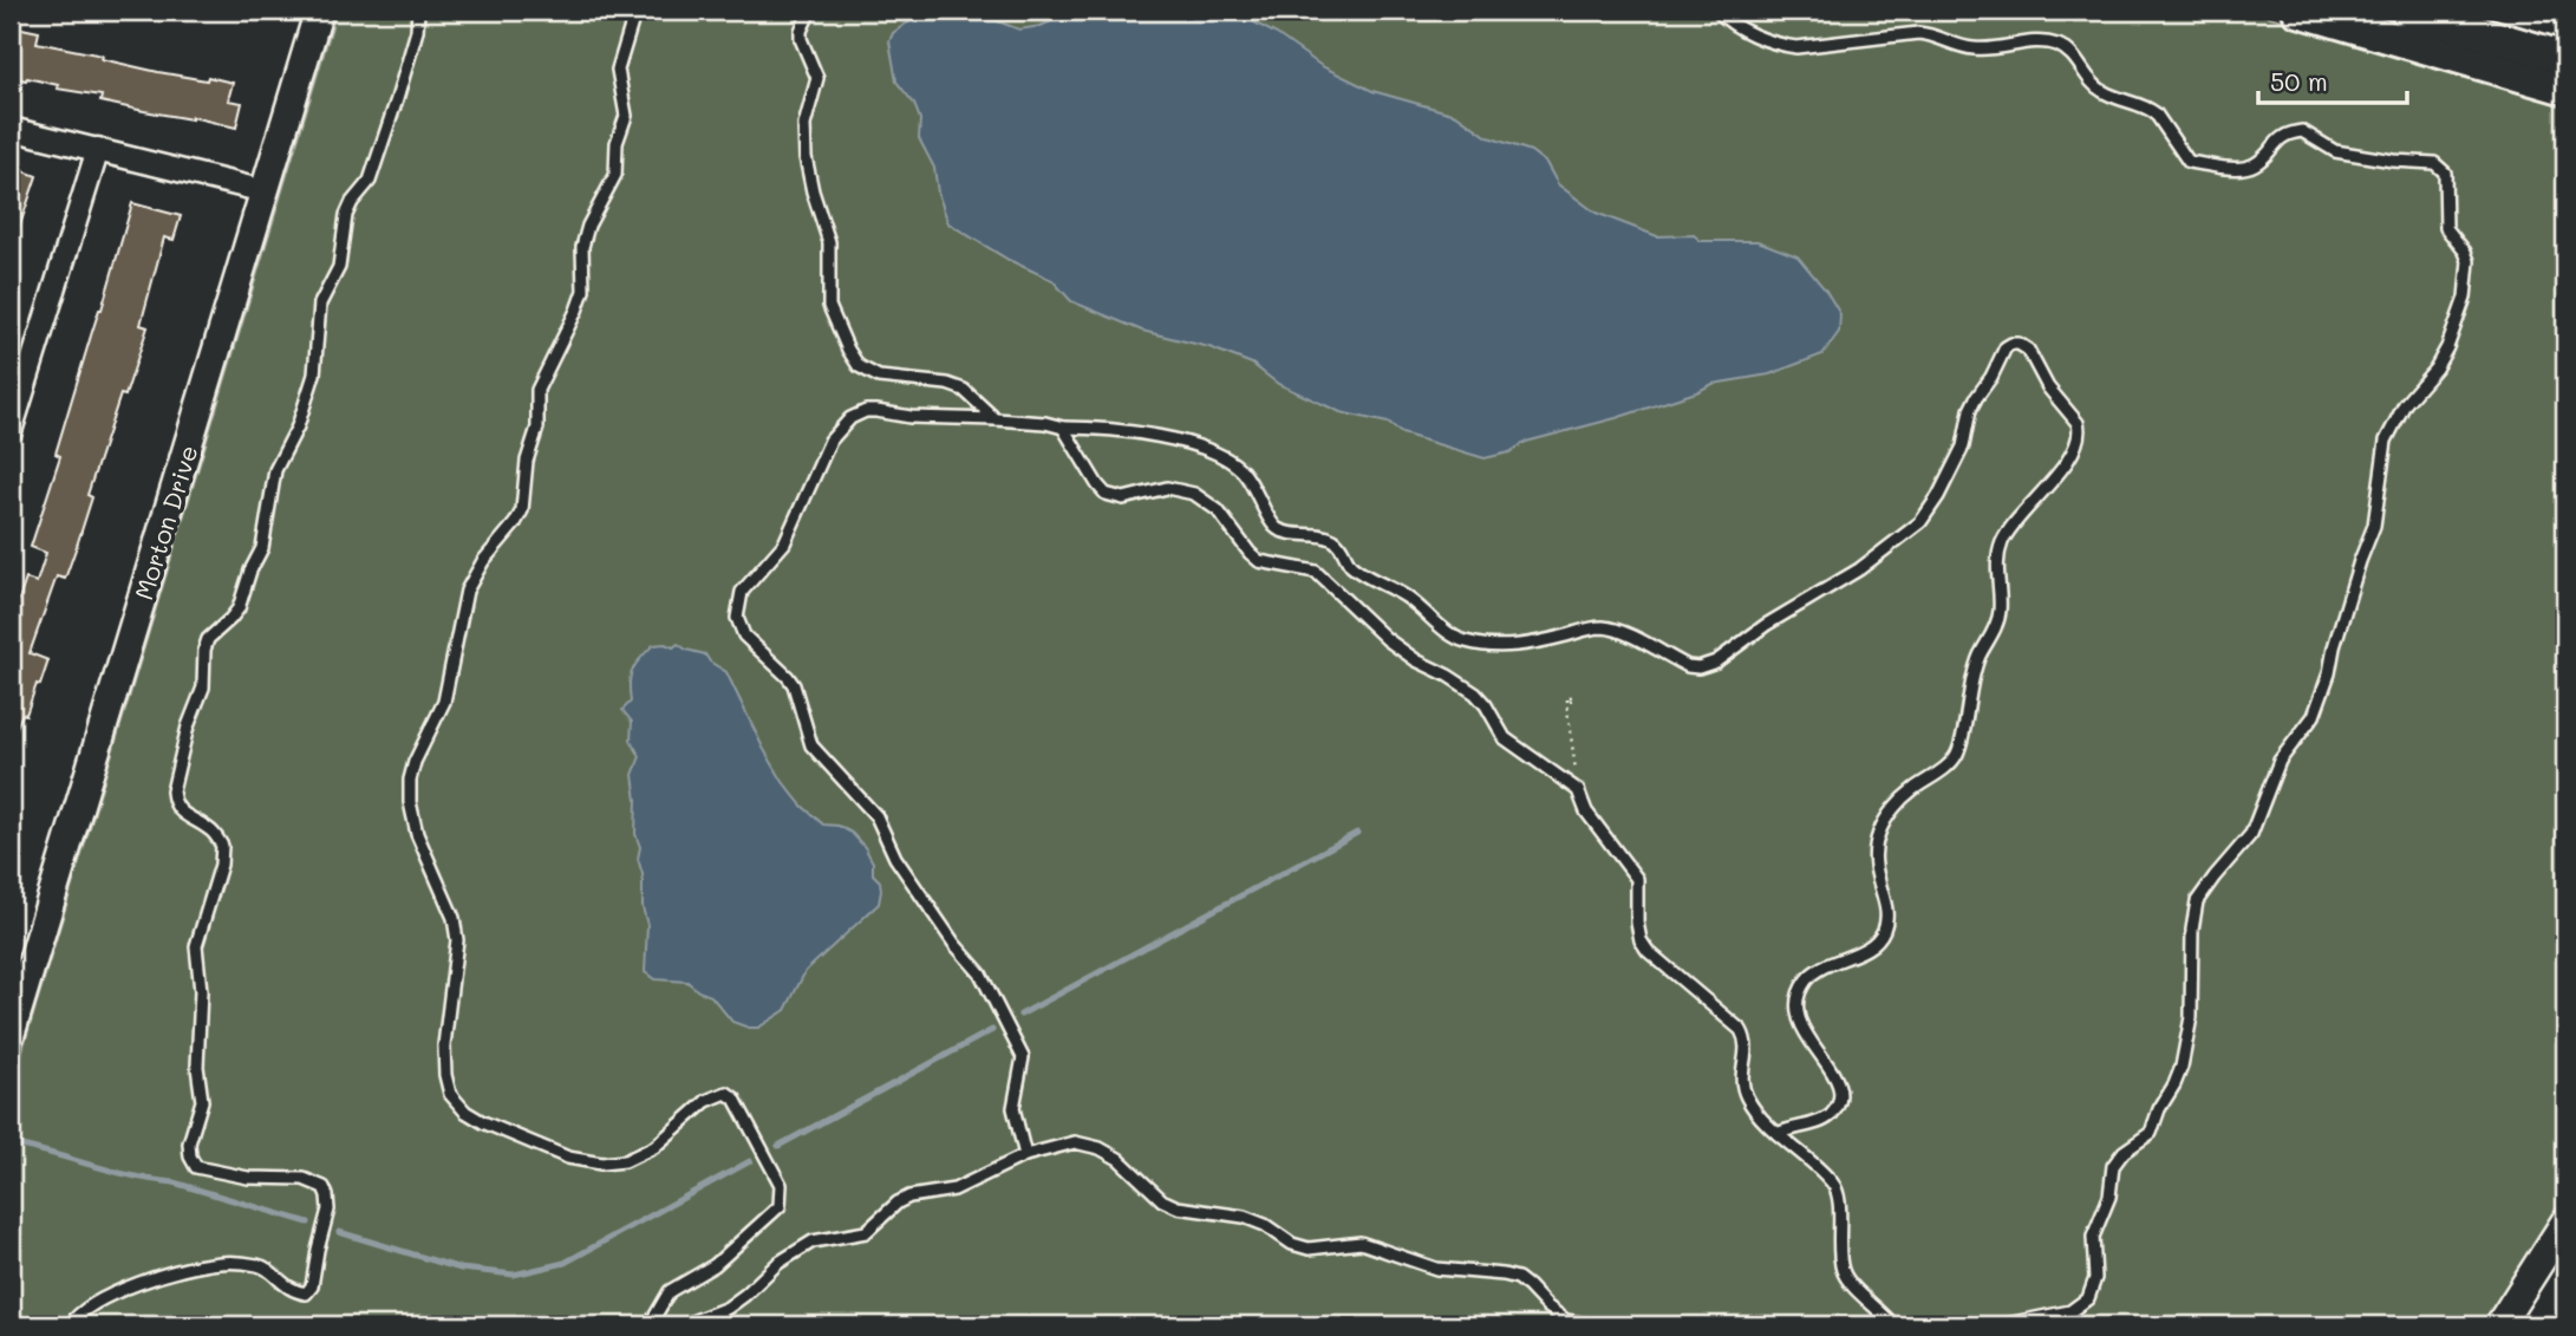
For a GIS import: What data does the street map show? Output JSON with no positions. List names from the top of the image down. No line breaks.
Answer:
{"streets":{"street":["Morton Drive"]},"scale_bar":"50 m"}
